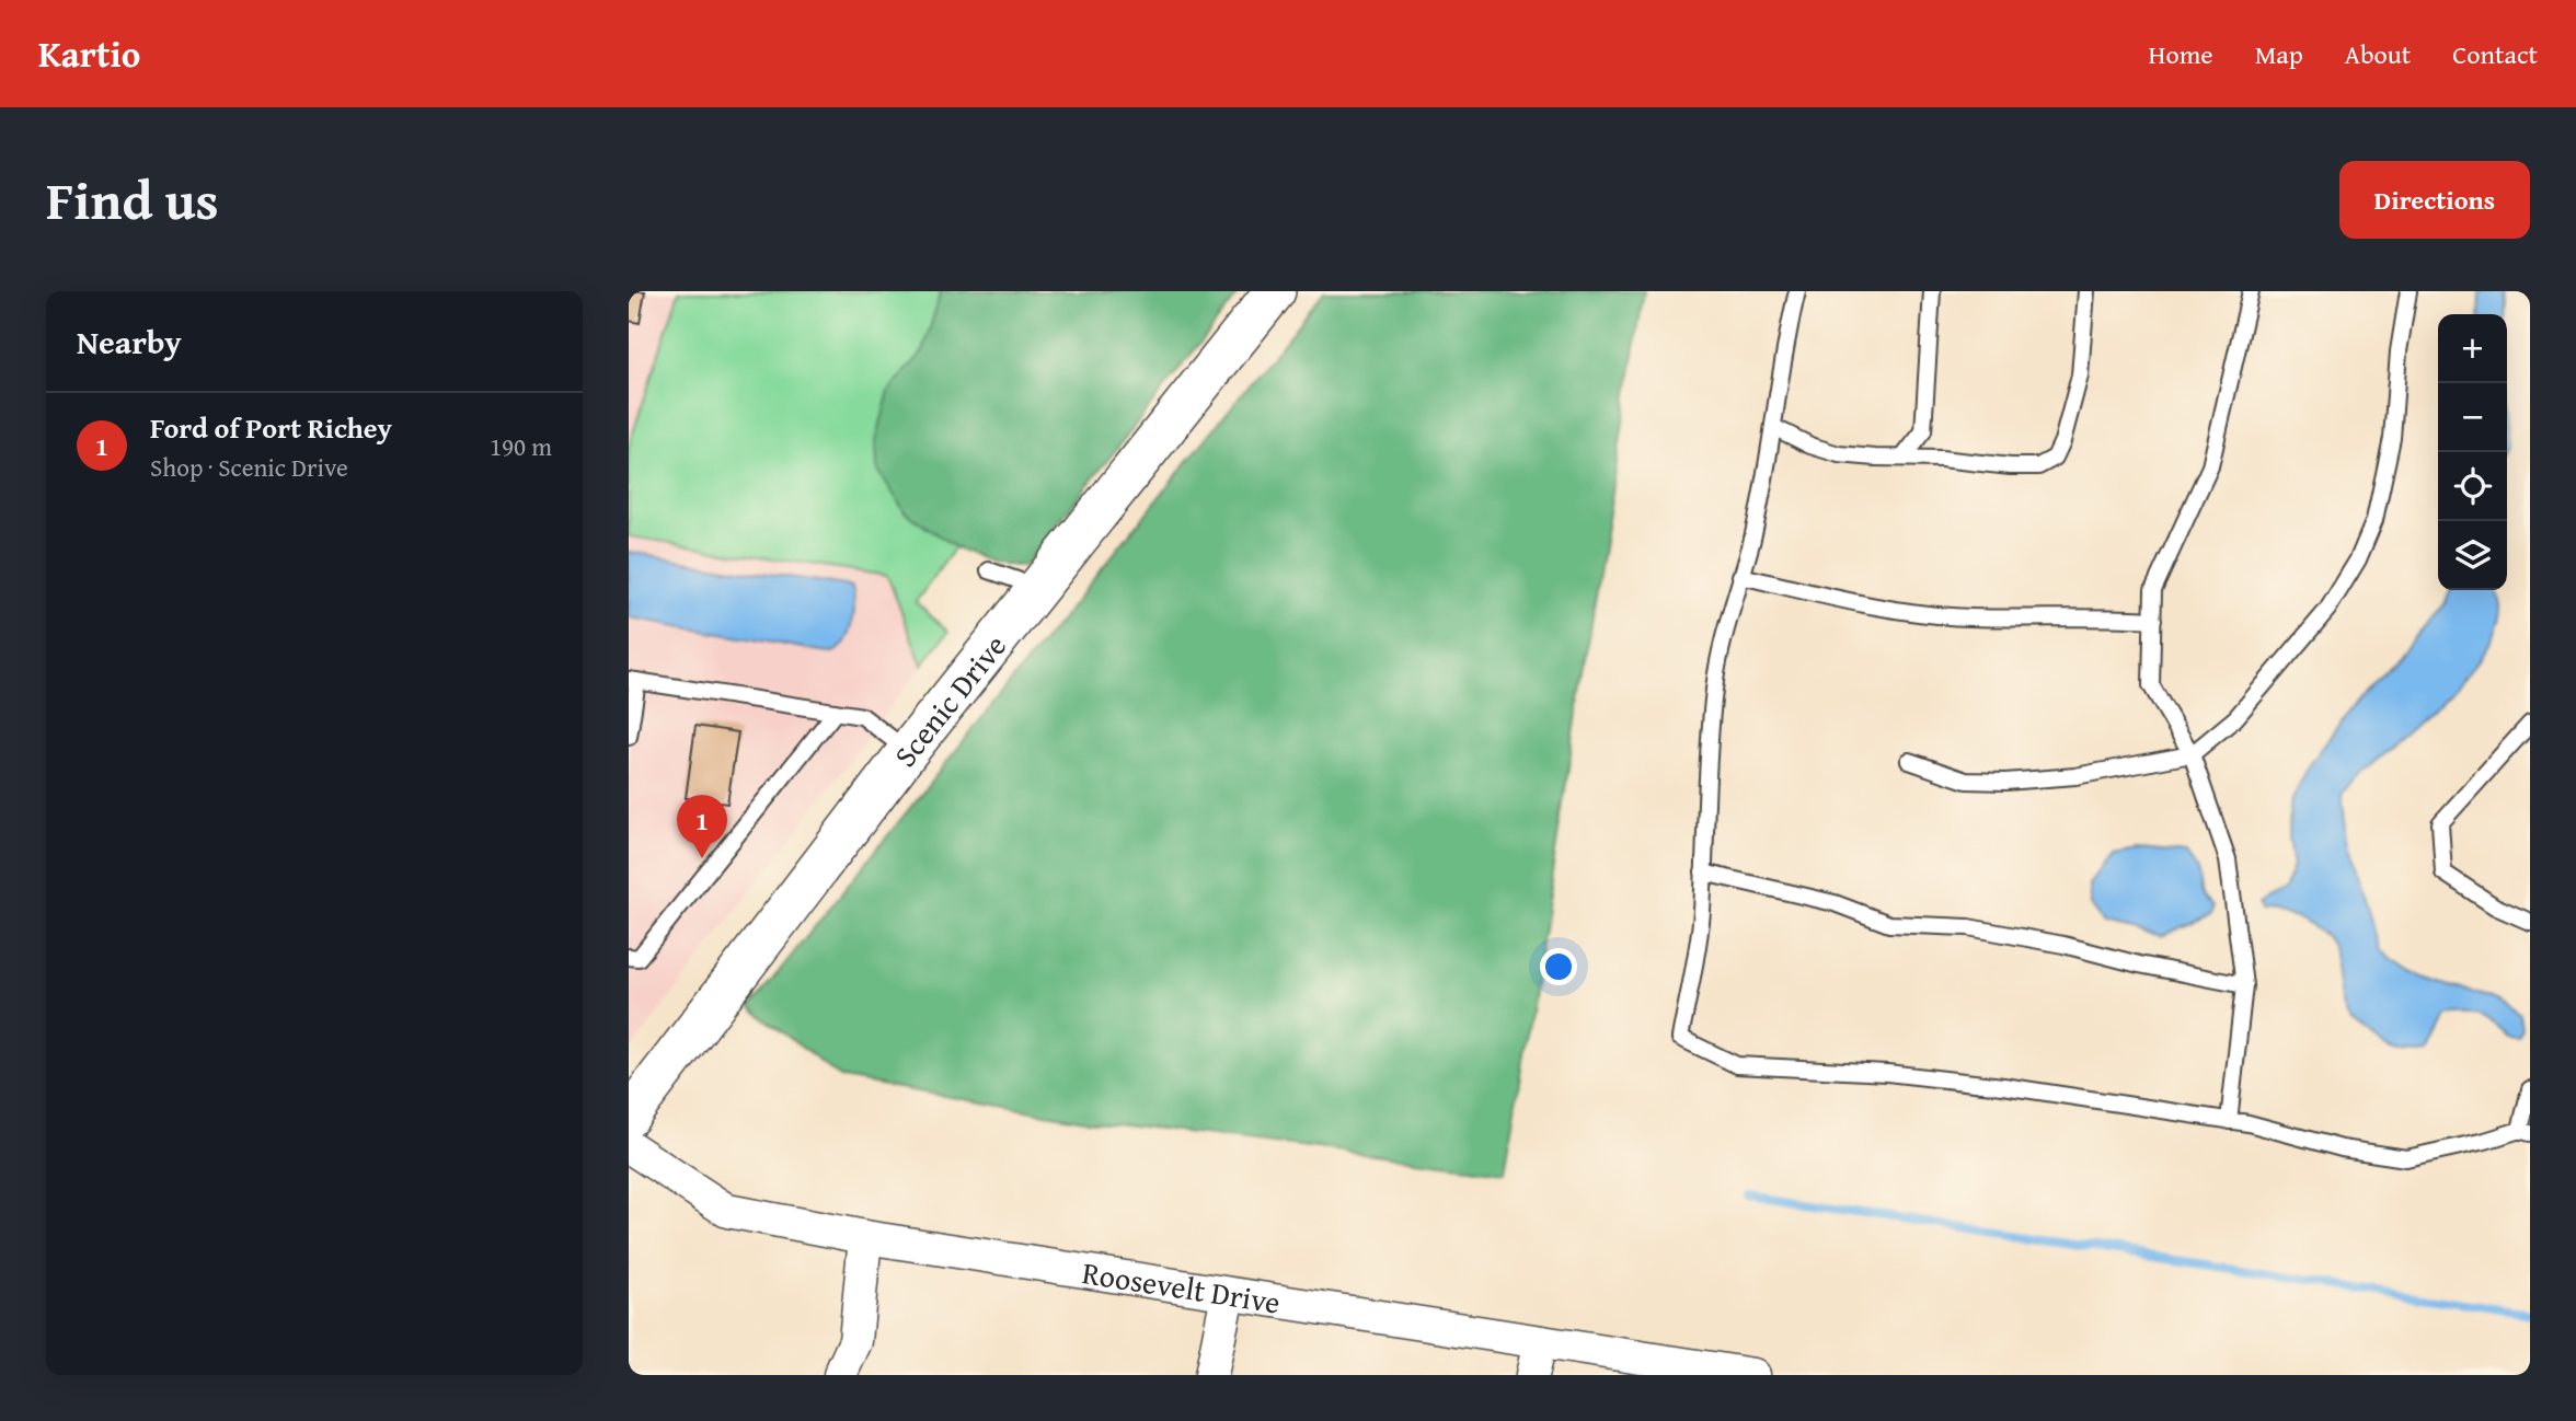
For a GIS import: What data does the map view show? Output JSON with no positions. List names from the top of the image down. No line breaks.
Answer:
{"streets":{"street":["Scenic Drive","Roosevelt Drive"]},"page":{"header":"Kartio","nav":["Home","Map","About","Contact"],"title":"Find us","buttons":"Directions","heading":"Nearby","map_buttons":["+","−"],"list":[{"mark":"1","name":"Ford of Port Richey","note":"Shop · Scenic Drive","value":"190 m"}],"pins":"1"}}
